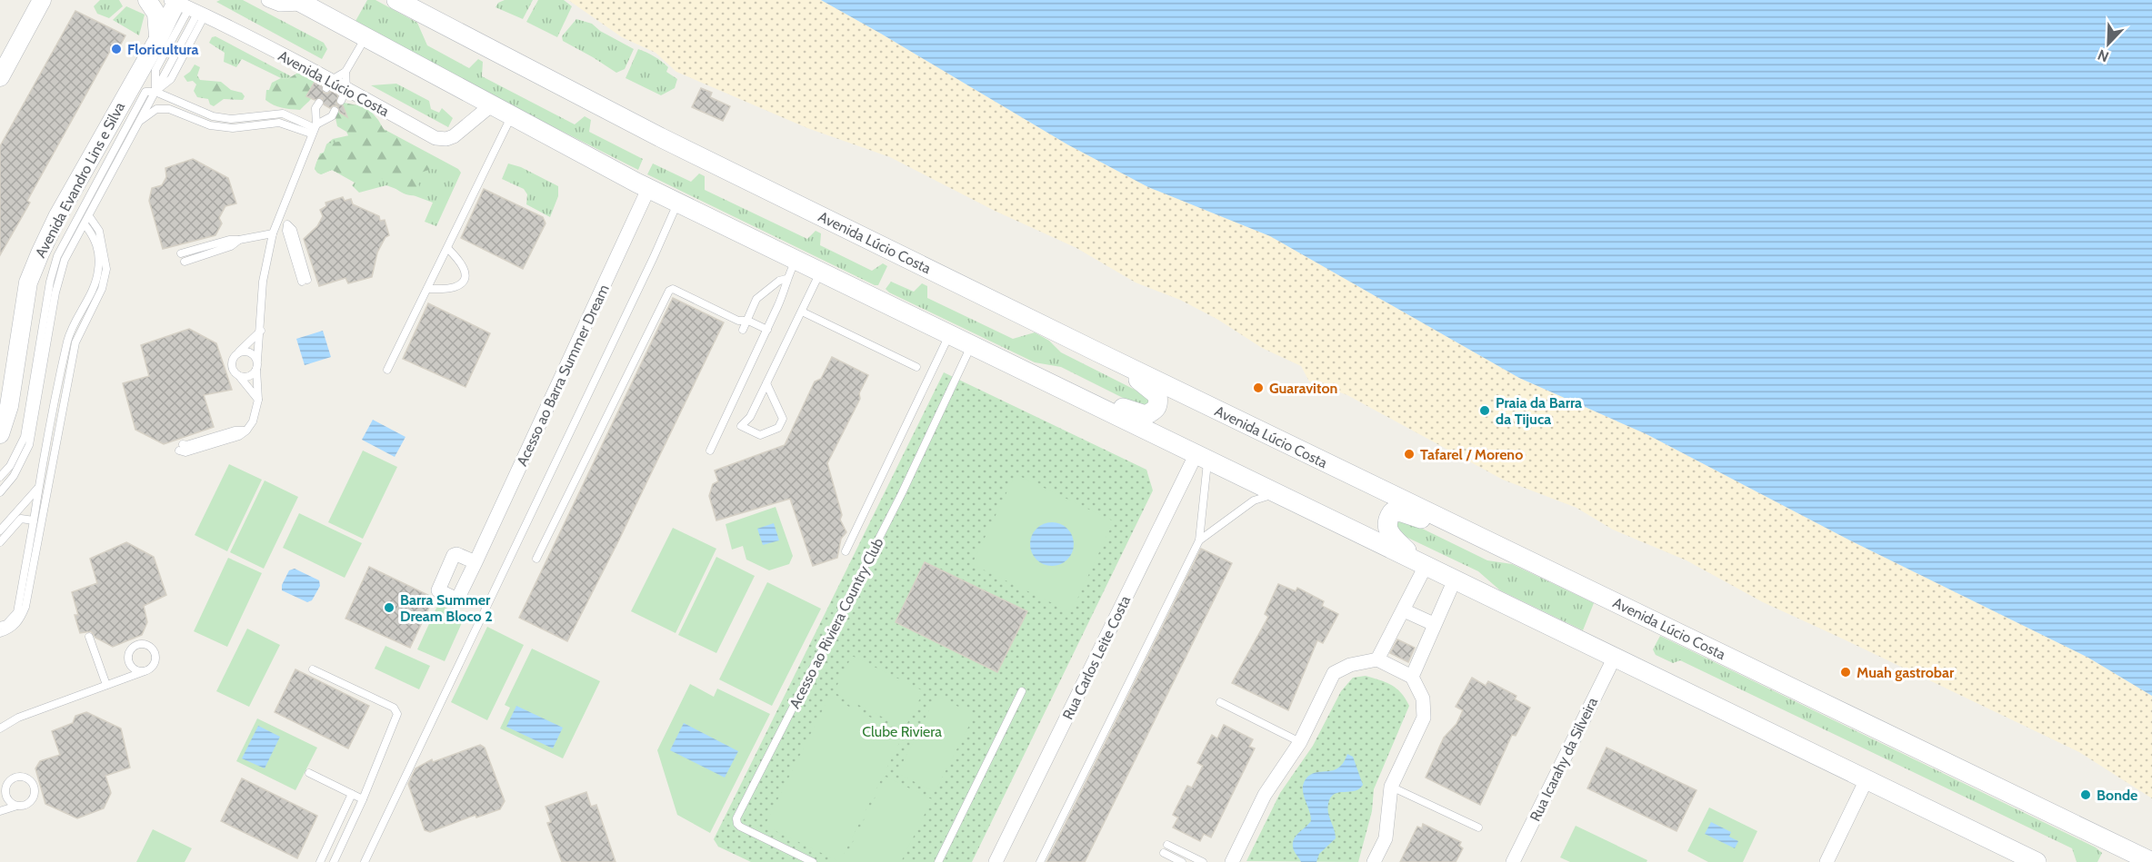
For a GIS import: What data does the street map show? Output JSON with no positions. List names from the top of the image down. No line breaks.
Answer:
{"streets":{"main road":["Avenida Lúcio Costa"],"street":["Avenida Evandro Lins e Silva","Acesso ao Barra Summer Dream","Rua Carlos Leite Costa","Rua Icarahy da Silveira"],"lane":["Acesso ao Riviera Country Club"]},"crossings":[["Avenida Lúcio Costa","Avenida Evandro Lins e Silva"]],"parks":["Clube Riviera"],"places":["Floricultura","Guaraviton","Praia da Barra da Tijuca","Tafarel / Moreno","Barra Summer Dream Bloco 2","Muah gastrobar","Bonde"],"north":"bottom left"}
